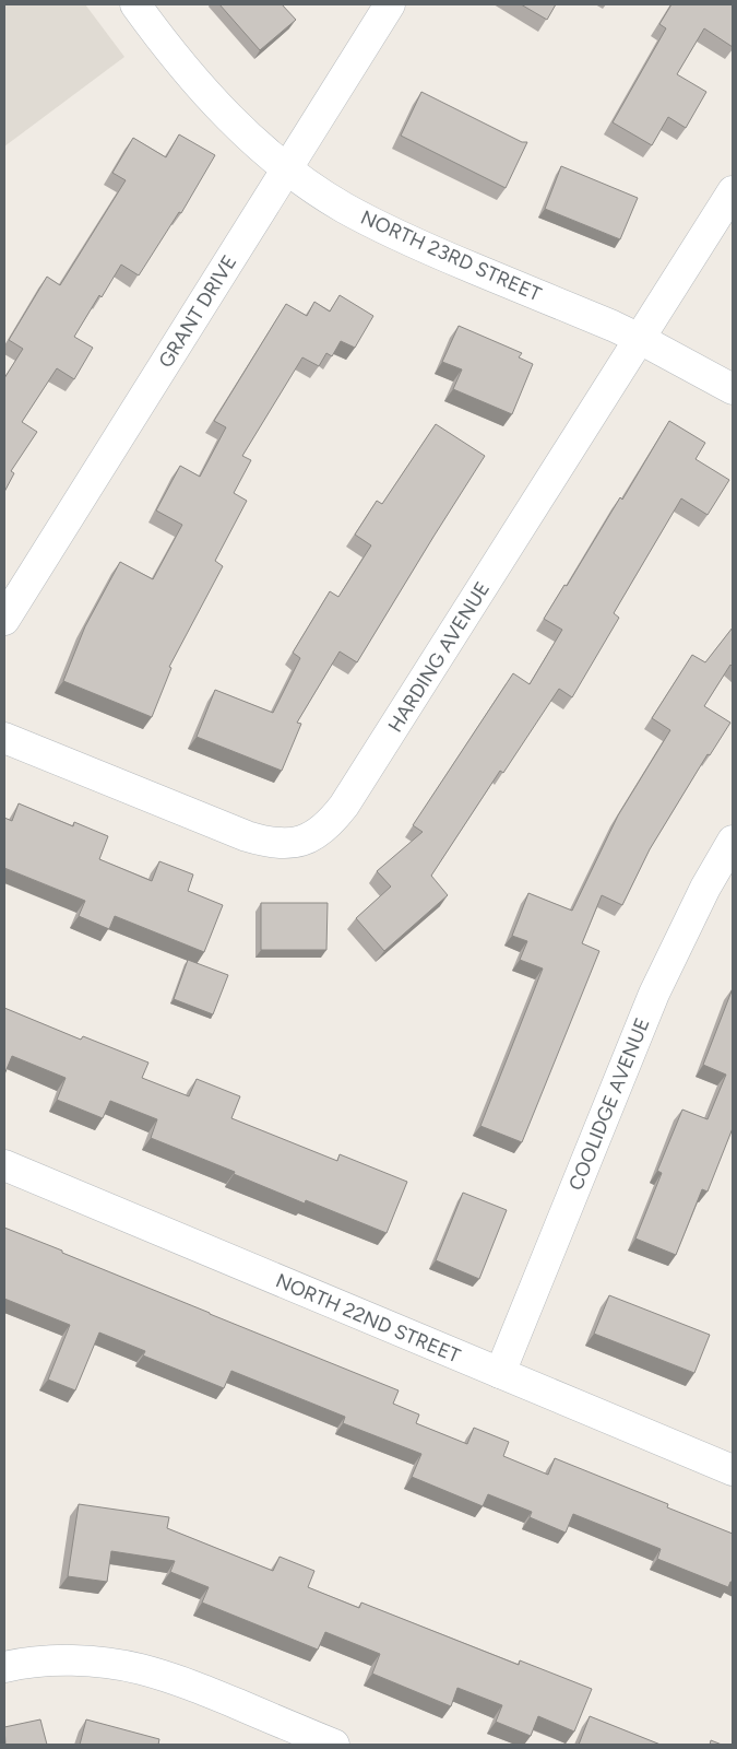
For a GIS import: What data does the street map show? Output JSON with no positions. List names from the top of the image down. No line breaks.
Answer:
{"streets":{"street":["NORTH 23RD STREET","GRANT DRIVE","HARDING AVENUE","COOLIDGE AVENUE","NORTH 22ND STREET"]},"crossings":[["NORTH 23RD STREET","GRANT DRIVE"],["NORTH 23RD STREET","HARDING AVENUE"],["COOLIDGE AVENUE","NORTH 22ND STREET"]]}
